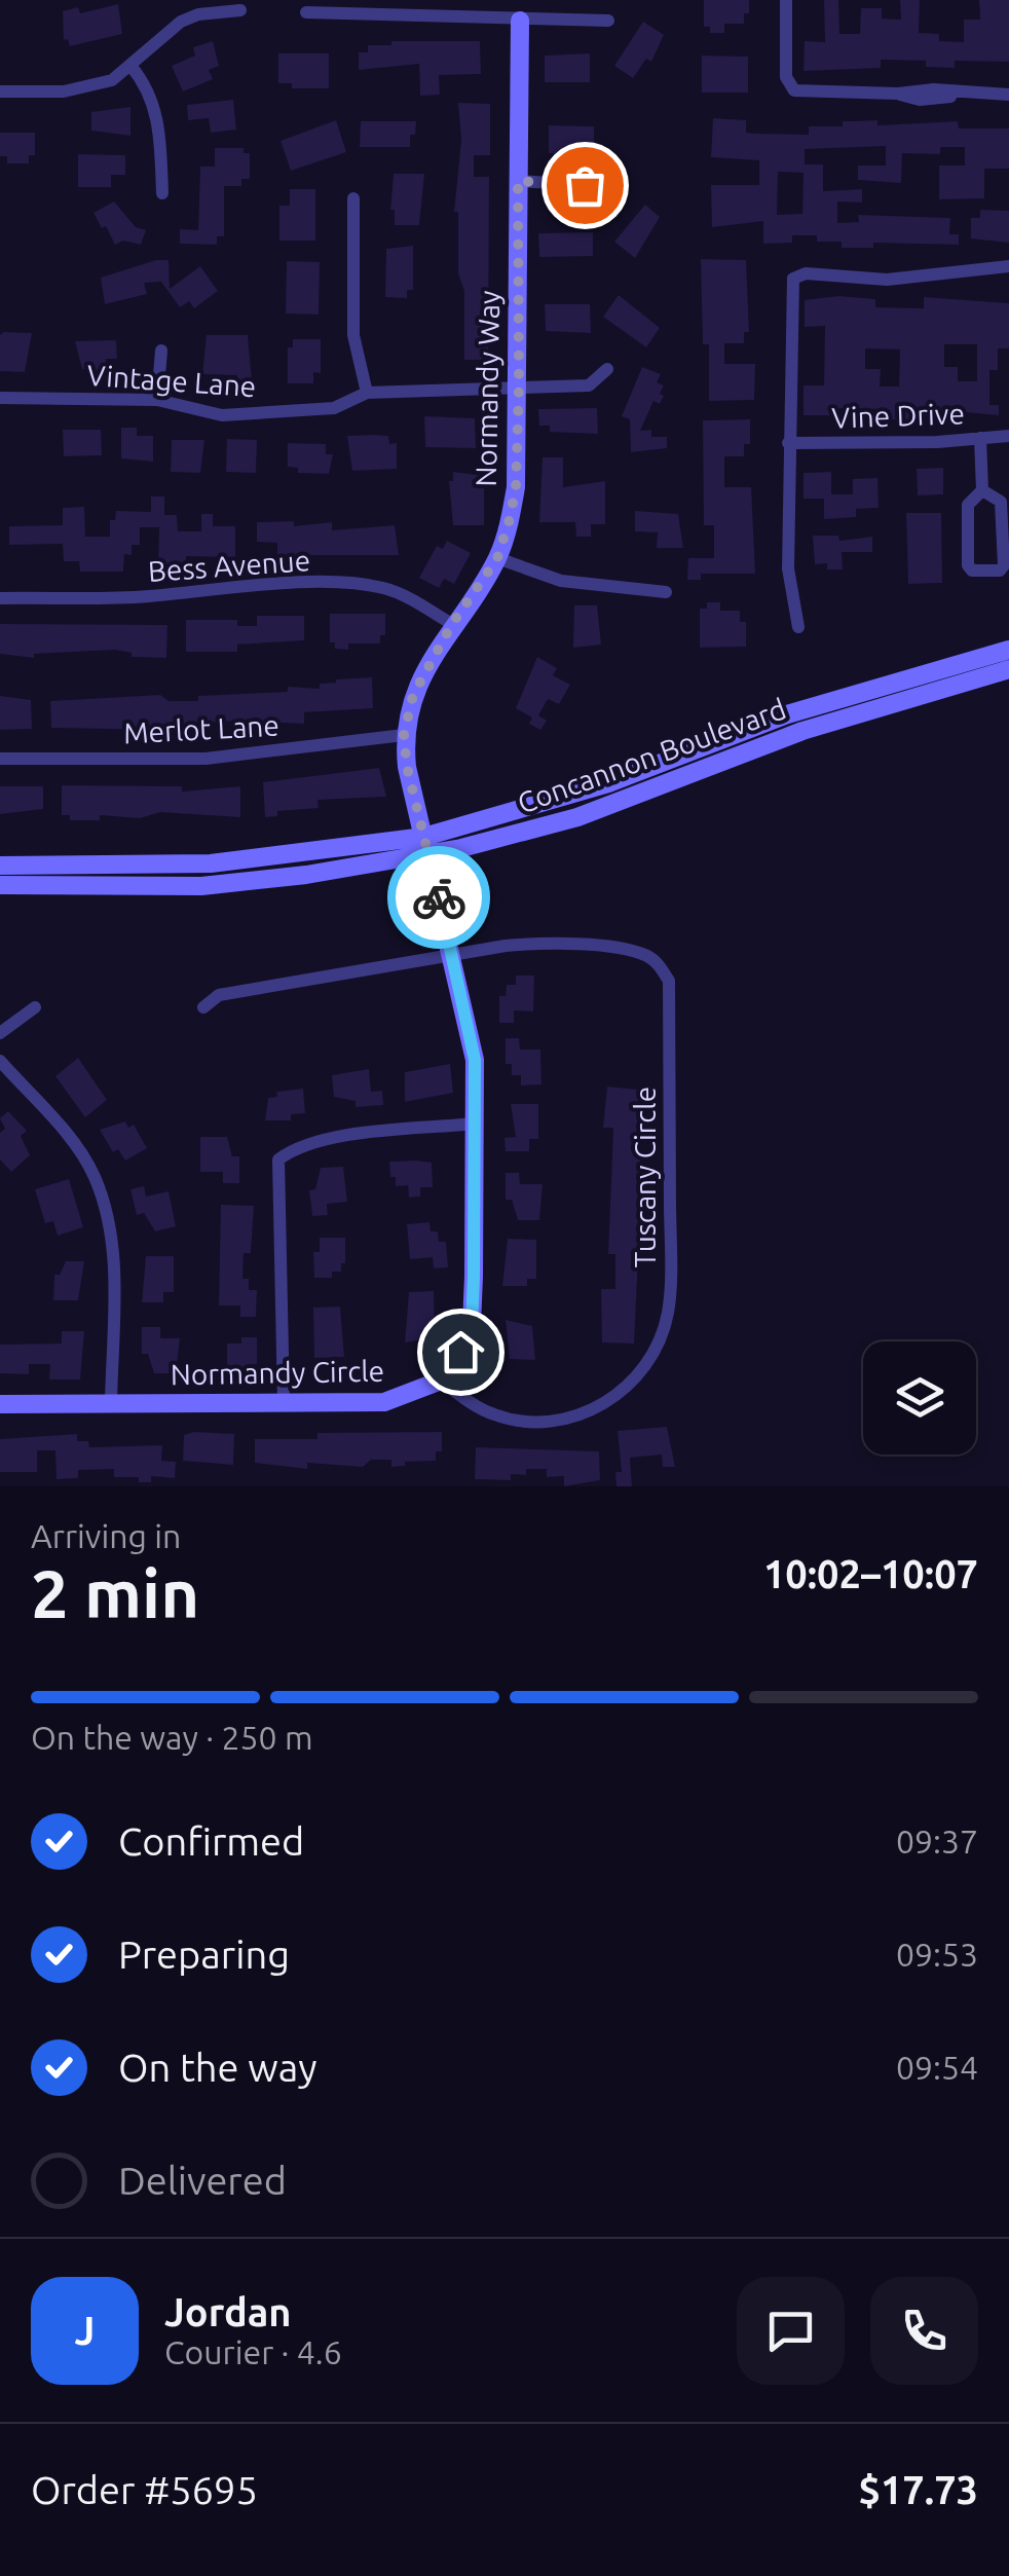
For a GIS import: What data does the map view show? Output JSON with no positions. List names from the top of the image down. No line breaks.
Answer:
{"streets":{"main road":["Normandy Way","Concannon Boulevard","Normandy Circle"],"street":["Vintage Lane","Vine Drive","Bess Avenue","Merlot Lane","Tuscany Circle"]},"crossings":[["Vintage Lane","Normandy Way"],["Normandy Way","Bess Avenue"],["Normandy Way","Merlot Lane"],["Normandy Way","Concannon Boulevard"],["Tuscany Circle","Normandy Circle"]],"page":{"heading":["2 min","Arriving in","10:02–10:07"],"panel":["Jordan","Courier · 4.6","Order #5695","$17.73"],"bar":"On the way · 250 m","list":[["Confirmed","09:37"],["Preparing","09:53"],["On the way","09:54"],"Delivered"],"round":"J"}}
